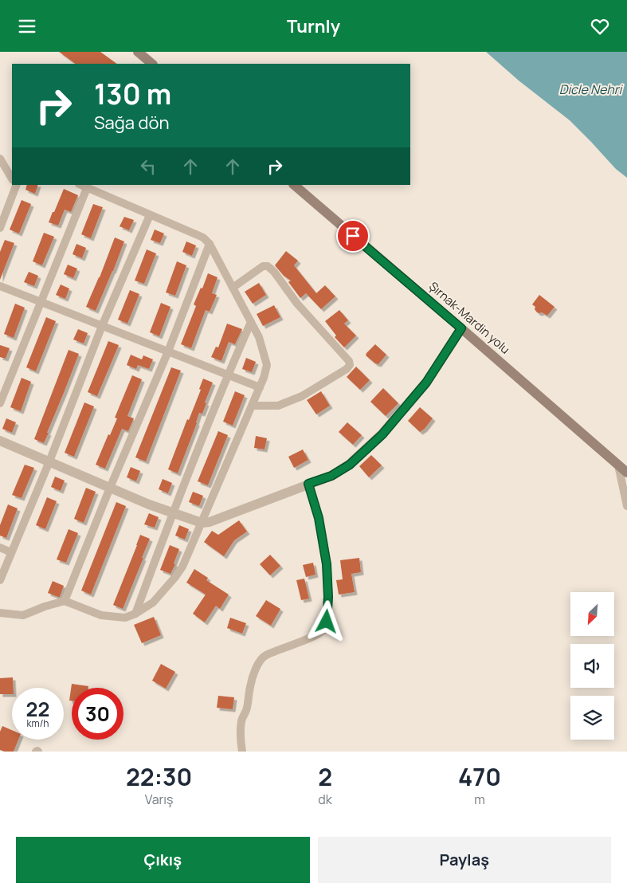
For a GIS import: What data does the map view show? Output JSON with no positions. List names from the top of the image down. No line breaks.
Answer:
{"streets":{"main road":["Şırnak-Mardin yolu"]},"water":["Dicle Nehri"],"north":"bottom left","page":{"header":"Turnly","turn":["130 m","Sağa dön"],"speed":"22 km/h","limit":"30","eta":["22:30","Varış","2","dk","470","m"],"buttons":["Çıkış","Paylaş"]}}
